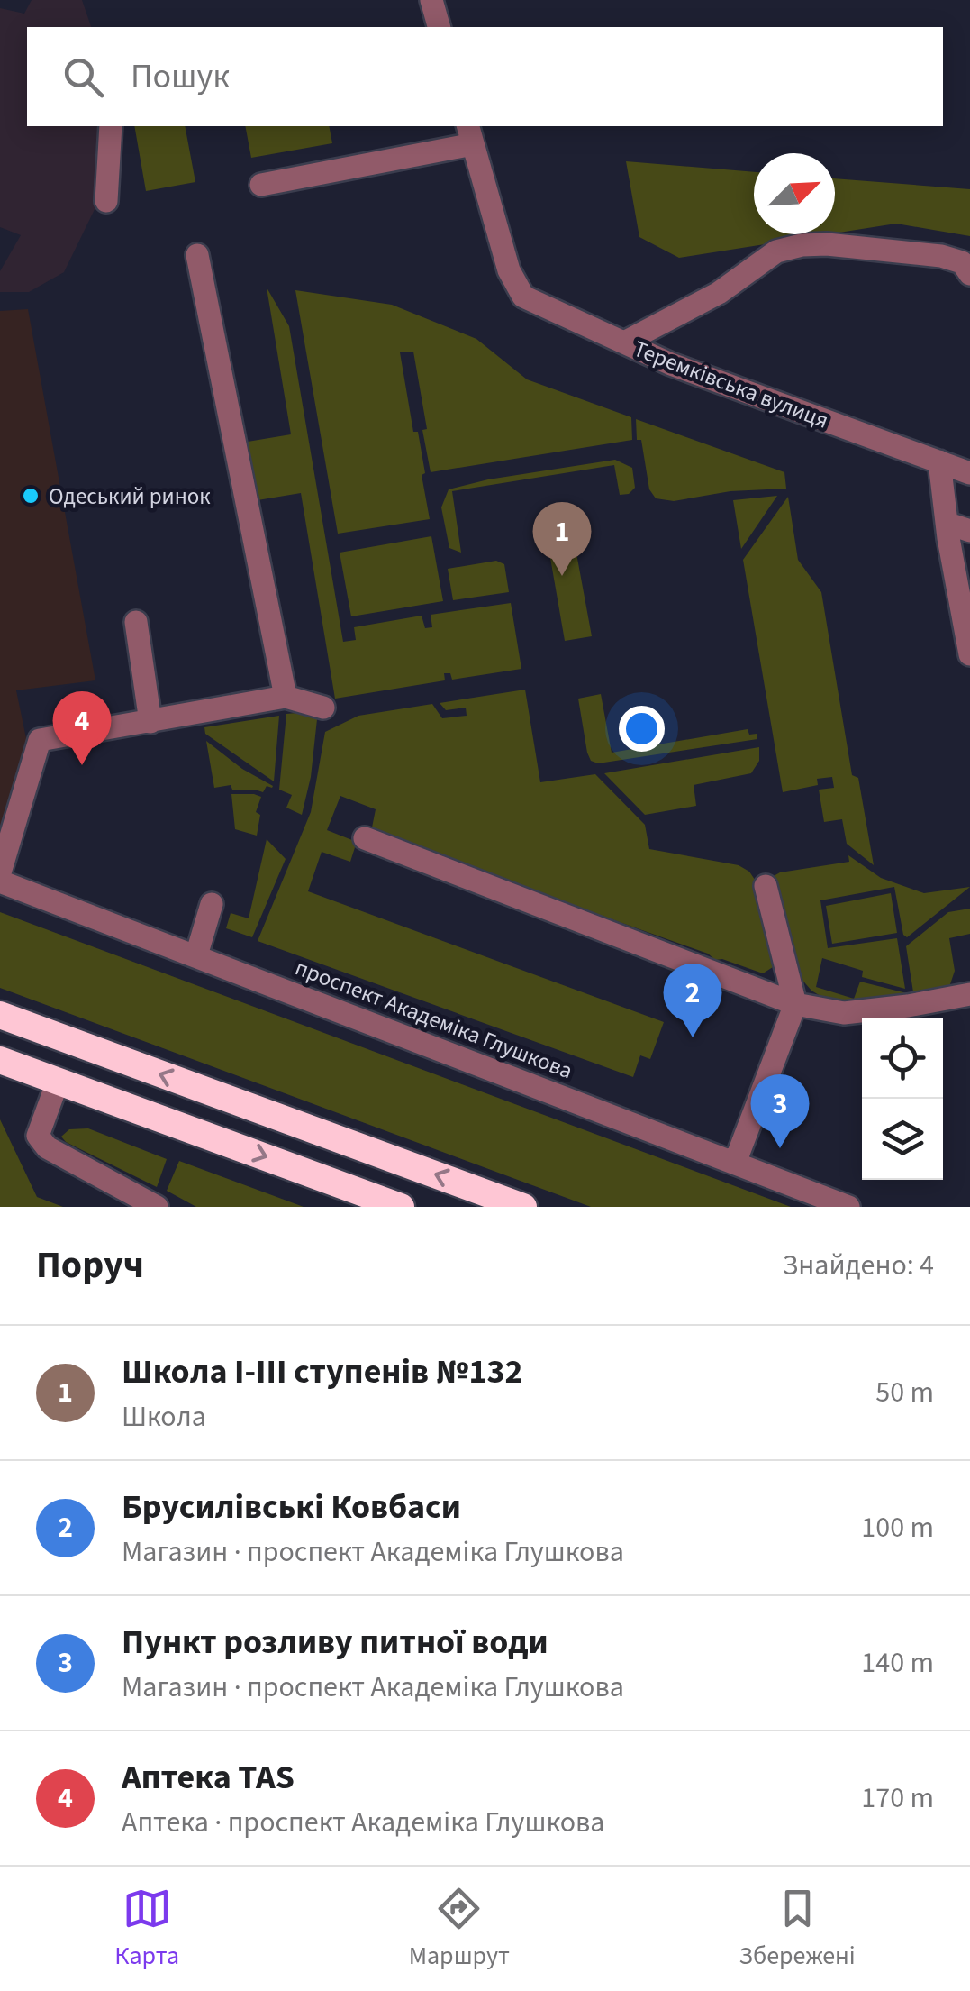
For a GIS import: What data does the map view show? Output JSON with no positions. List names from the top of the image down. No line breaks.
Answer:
{"streets":{"street":["Теремківська вулиця","проспект Академіка Глушкова"]},"places":["Одеський ринок"],"north":"top right","page":{"search":"Пошук","pins":["1","4","2","3"],"heading":["Поруч","Знайдено: 4"],"list":[{"mark":"1","name":"Школа І-ІІІ ступенів №132","note":"Школа","value":"50 m"},{"mark":"2","name":"Брусилівські Ковбаси","note":"Магазин · проспект Академіка Глушкова","value":"100 m"},{"mark":"3","name":"Пункт розливу питної води","note":"Магазин · проспект Академіка Глушкова","value":"140 m"},{"mark":"4","name":"Аптека TAS","note":"Аптека · проспект Академіка Глушкова","value":"170 m"}],"nav":["Карта","Маршрут","Збережені"]}}
